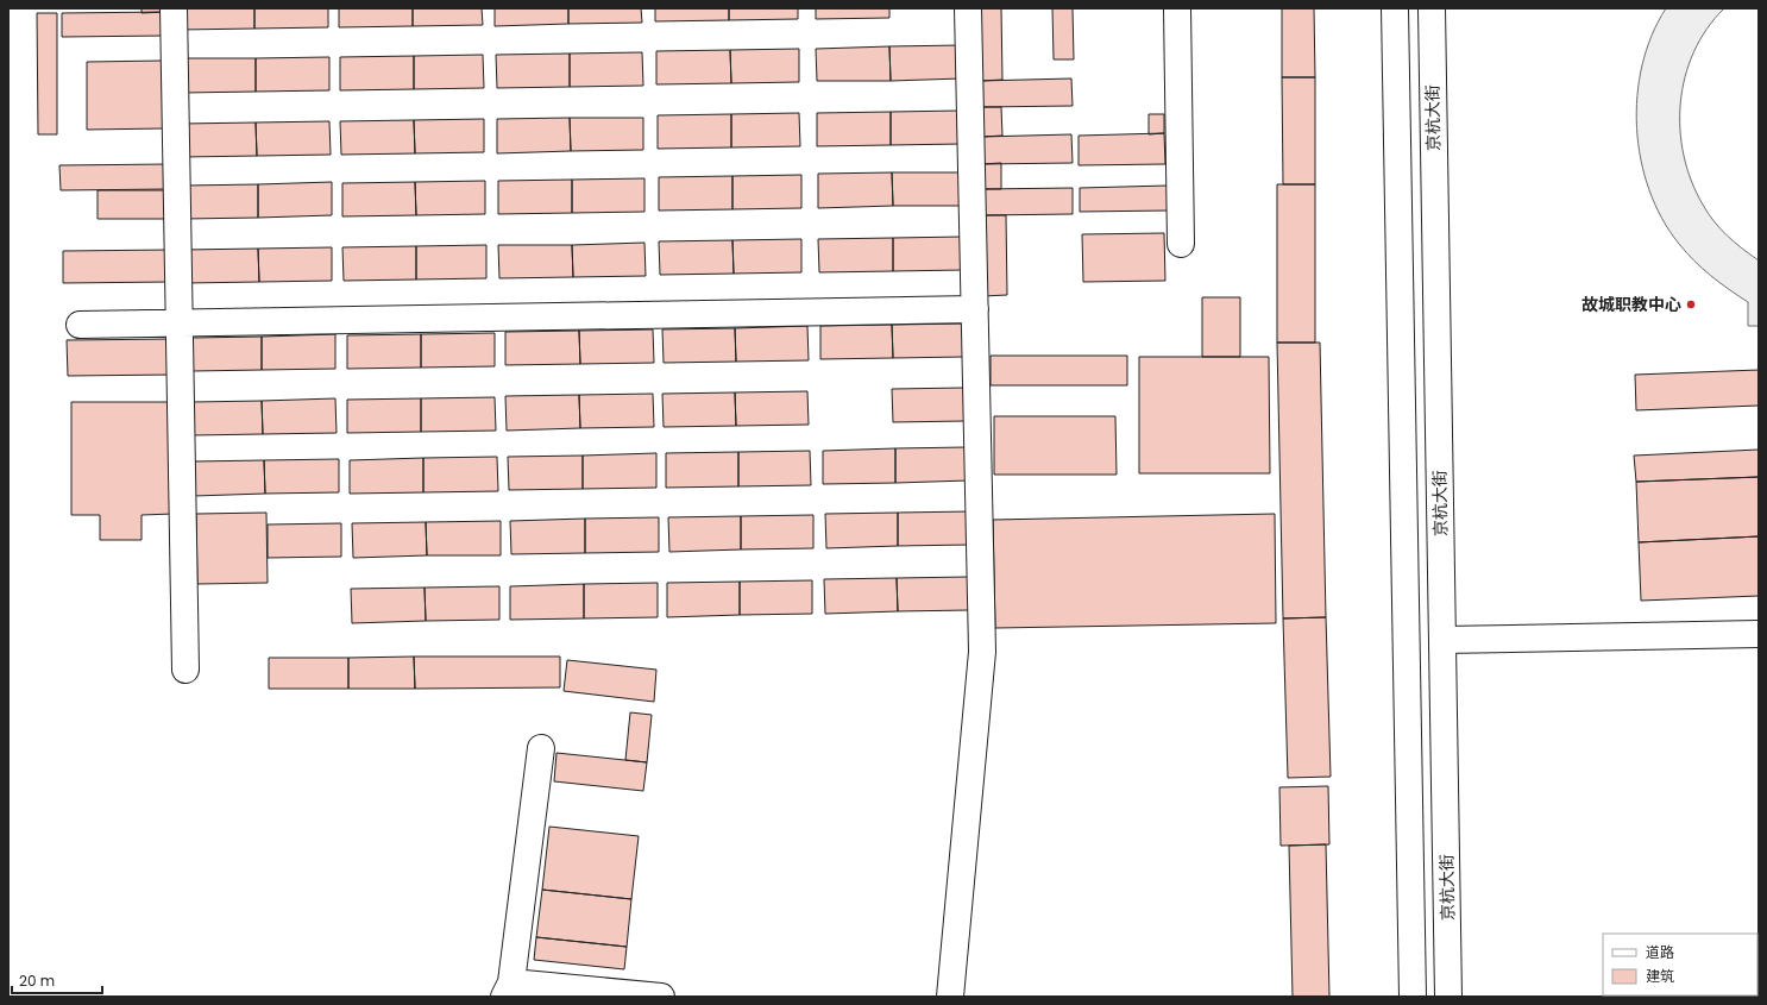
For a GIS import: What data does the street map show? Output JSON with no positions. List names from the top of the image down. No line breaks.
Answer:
{"streets":{"street":["京杭大街"]},"places":["故城职教中心"],"legend":["道路","建筑"],"scale_bar":"20 m"}
